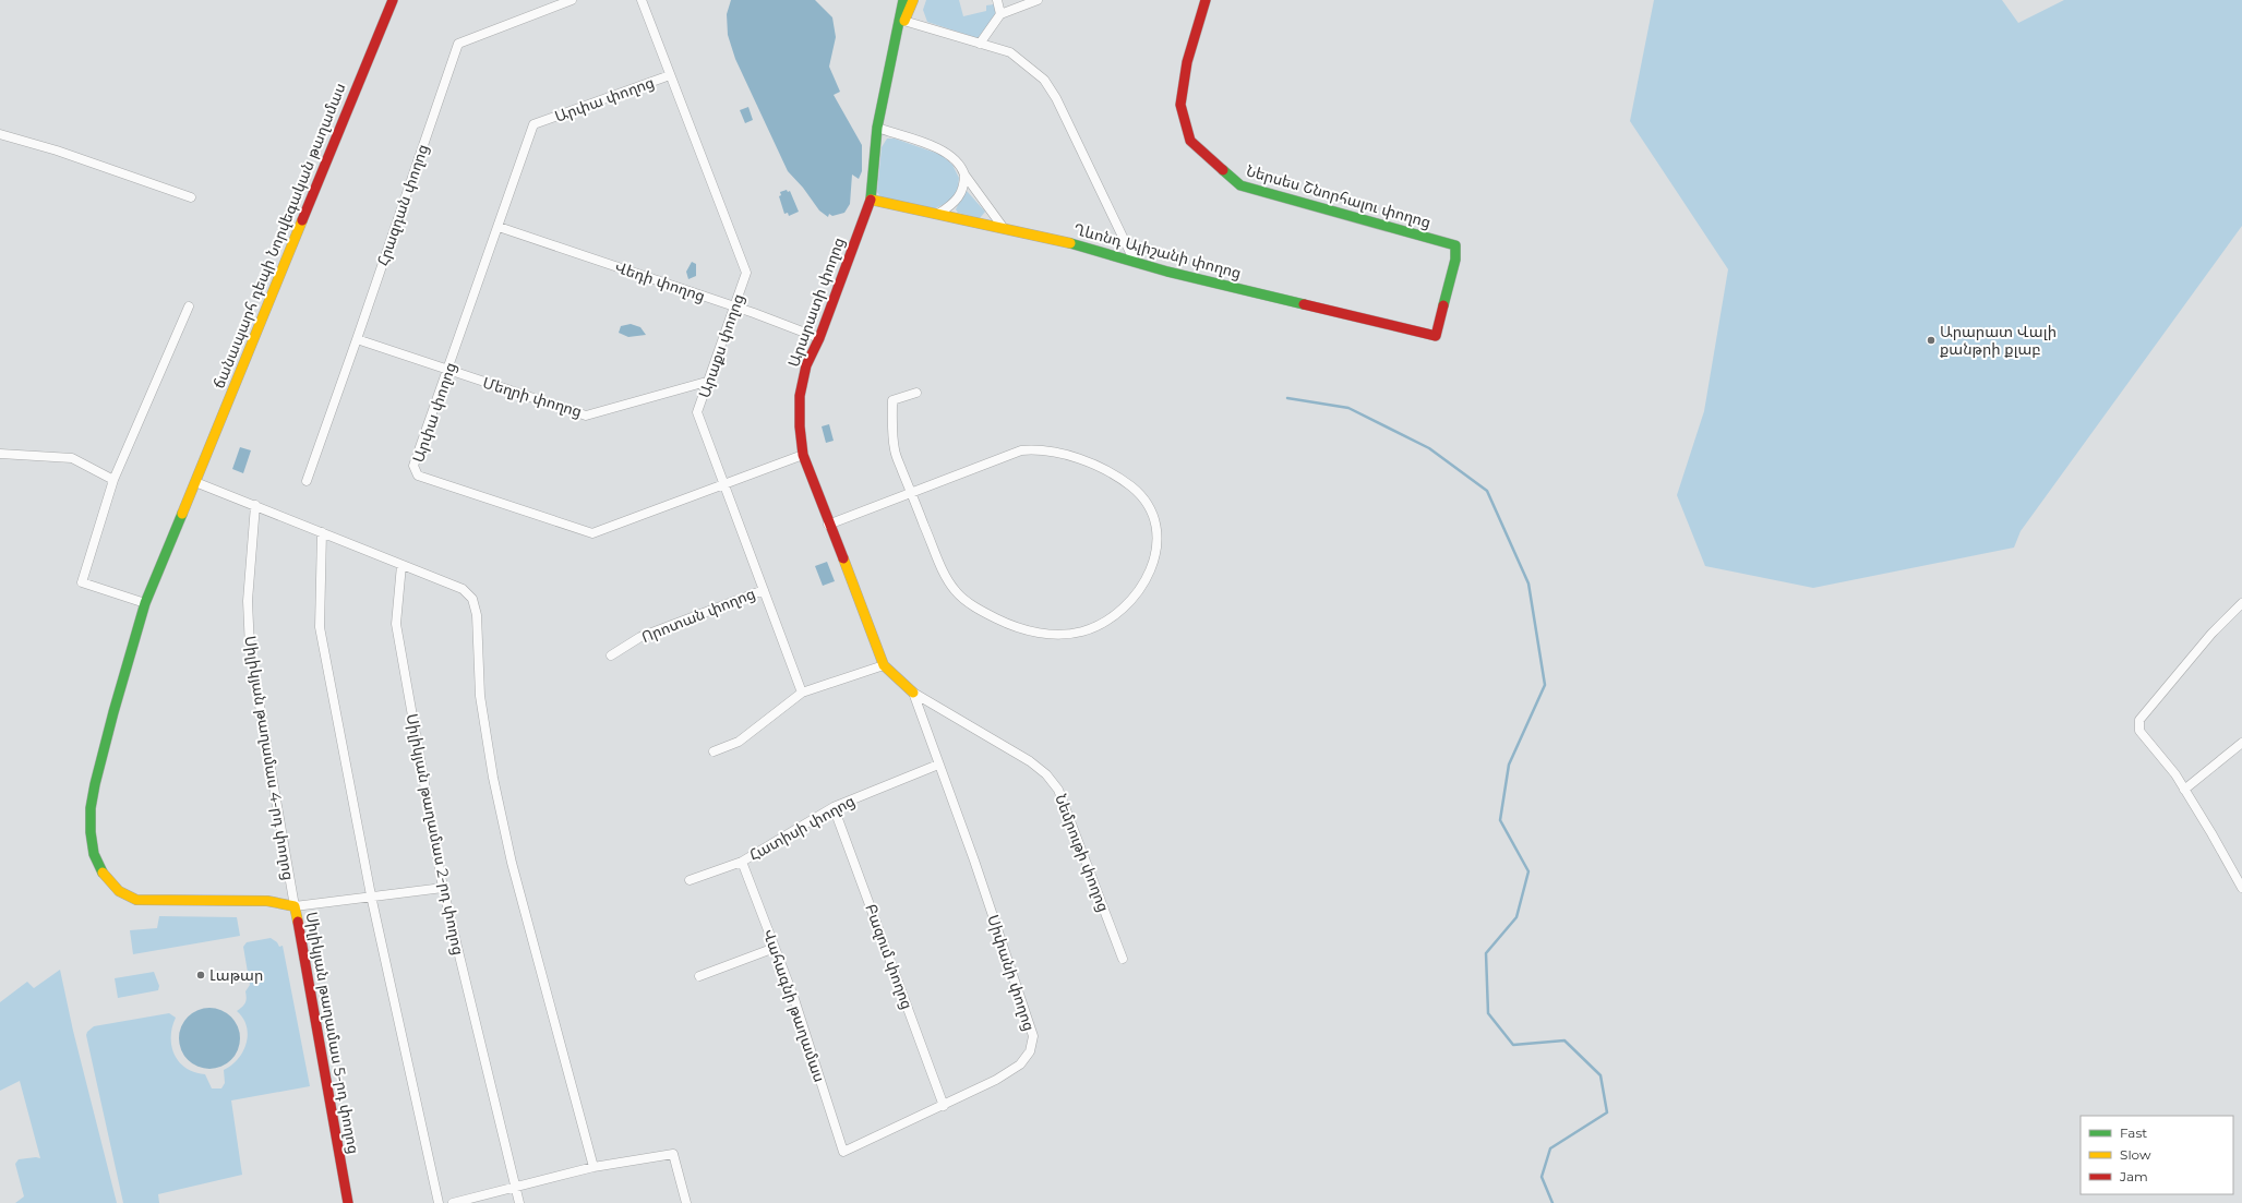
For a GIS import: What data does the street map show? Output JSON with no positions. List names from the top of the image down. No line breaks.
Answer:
{"streets":{"street":["Արփա փողոց","Ներսես Շնորհալու փողոց","Հրազդան փողոց","ճանապարհ դեպի Նորվեգական թաղամաս","Ղևոնդ Ալիշանի փողոց","Վեդի փողոց","Արարատի փողոց","Արաքս փողոց","Մեղրի փողոց","Որոտան փողոց","Սիլիկյան թաղամաս 4-րդ փողոց","Հատիսի փողոց","Սիլիկյան թաղամաս 2-րդ փողոց","Նեմրութի փողոց","Բազում փողոց","Սիփանի փողոց","Վահագնի թաղամաս","Սիլիկյան թաղամաս 5-րդ փողոց"]},"crossings":[["Արփա փողոց","Վեդի փողոց"],["Արփա փողոց","Արարատի փողոց"],["Արփա փողոց","Արաքս փողոց"],["Արփա փողոց","Մեղրի փողոց"],["Ներսես Շնորհալու փողոց","Ղևոնդ Ալիշանի փողոց"],["Հրազդան փողոց","Մեղրի փողոց"],["ճանապարհ դեպի Նորվեգական թաղամաս","Սիլիկյան թաղամաս 5-րդ փողոց"],["Ղևոնդ Ալիշանի փողոց","Արարատի փողոց"],["Վեդի փողոց","Արարատի փողոց"],["Վեդի փողոց","Արաքս փողոց"],["Արարատի փողոց","Նեմրութի փողոց"],["Արարատի փողոց","Սիփանի փողոց"],["Արաքս փողոց","Մեղրի փողոց"],["Արաքս փողոց","Որոտան փողոց"],["Սիլիկյան թաղամաս 4-րդ փողոց","Սիլիկյան թաղամաս 5-րդ փողոց"],["Հատիսի փողոց","Բազում փողոց"],["Հատիսի փողոց","Սիփանի փողոց"],["Հատիսի փողոց","Վահագնի թաղամաս"],["Նեմրութի փողոց","Սիփանի փողոց"],["Բազում փողոց","Սիփանի փողոց"],["Սիփանի փողոց","Վահագնի թաղամաս"]],"places":["Արարատ Վալի քանթրի քլաբ","Լաթար"],"legend":["Fast","Slow","Jam"]}
